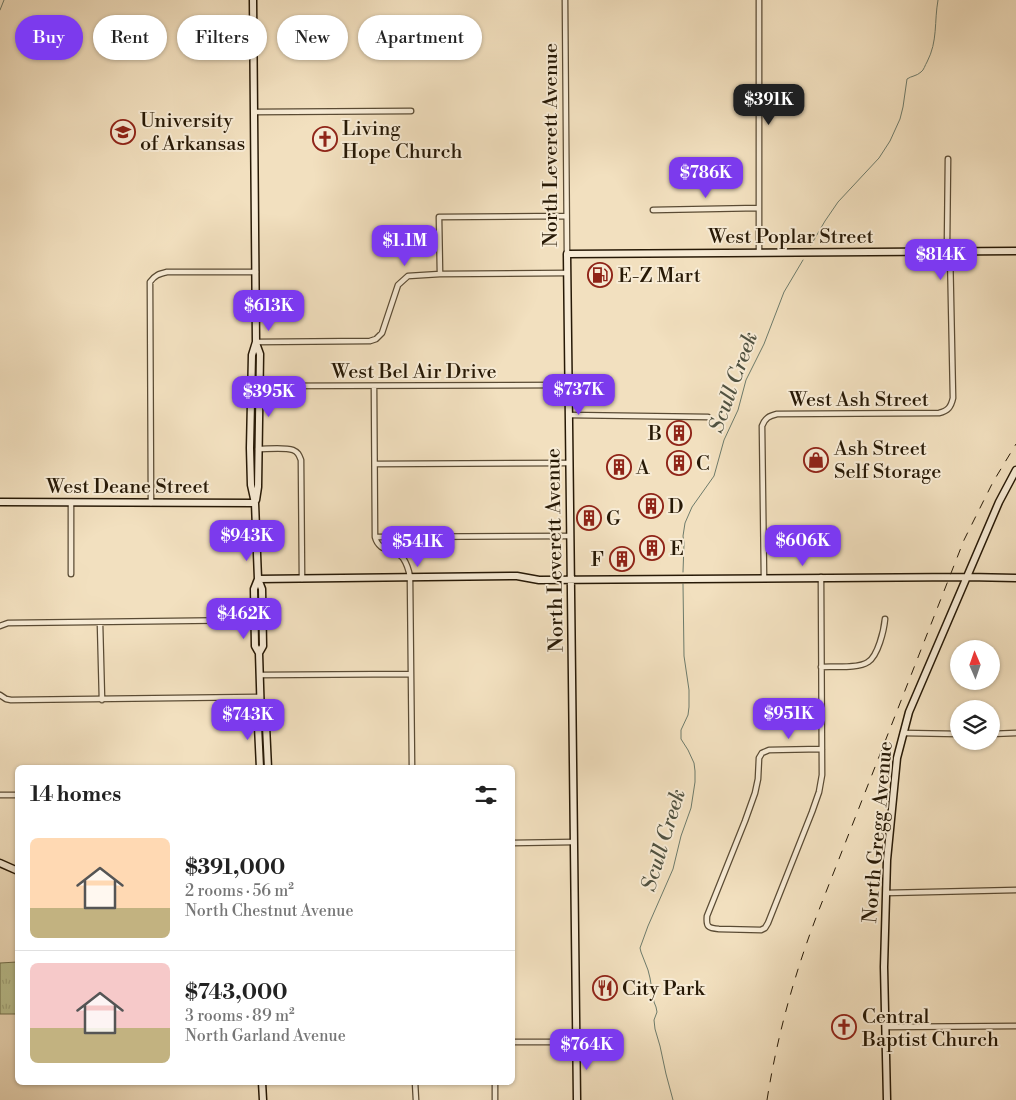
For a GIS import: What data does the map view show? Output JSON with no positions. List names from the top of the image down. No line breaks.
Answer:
{"streets":{"street":["North Leverett Avenue","West Poplar Street","West Bel Air Drive","West Ash Street","West Deane Street","North Gregg Avenue"]},"crossings":[["North Leverett Avenue","West Poplar Street"],["North Leverett Avenue","West Bel Air Drive"],["West Poplar Street","West Ash Street"]],"water":["Scull Creek"],"places":{"school or university":["University of Arkansas"],"church":["Living Hope Church","Central Baptist Church"],"fuel station":["E-Z Mart"],"building":["B","C","A","D","G","E","F"],"shop":["Ash Street Self Storage"],"restaurant":["City Park"]},"north":"top","page":{"chip":["Buy","Rent","Filters","New","Apartment"],"price":["$391K","$786K","$1.1M","$814K","$613K","$737K","$395K","$943K","$606K","$541K","$462K","$951K","$743K","$764K"],"heading":"14 homes","list":[{"name":"$391,000","note":"2 rooms · 56 m² · North Chestnut Avenue"},{"name":"$743,000","note":"3 rooms · 89 m² · North Garland Avenue"}]}}
